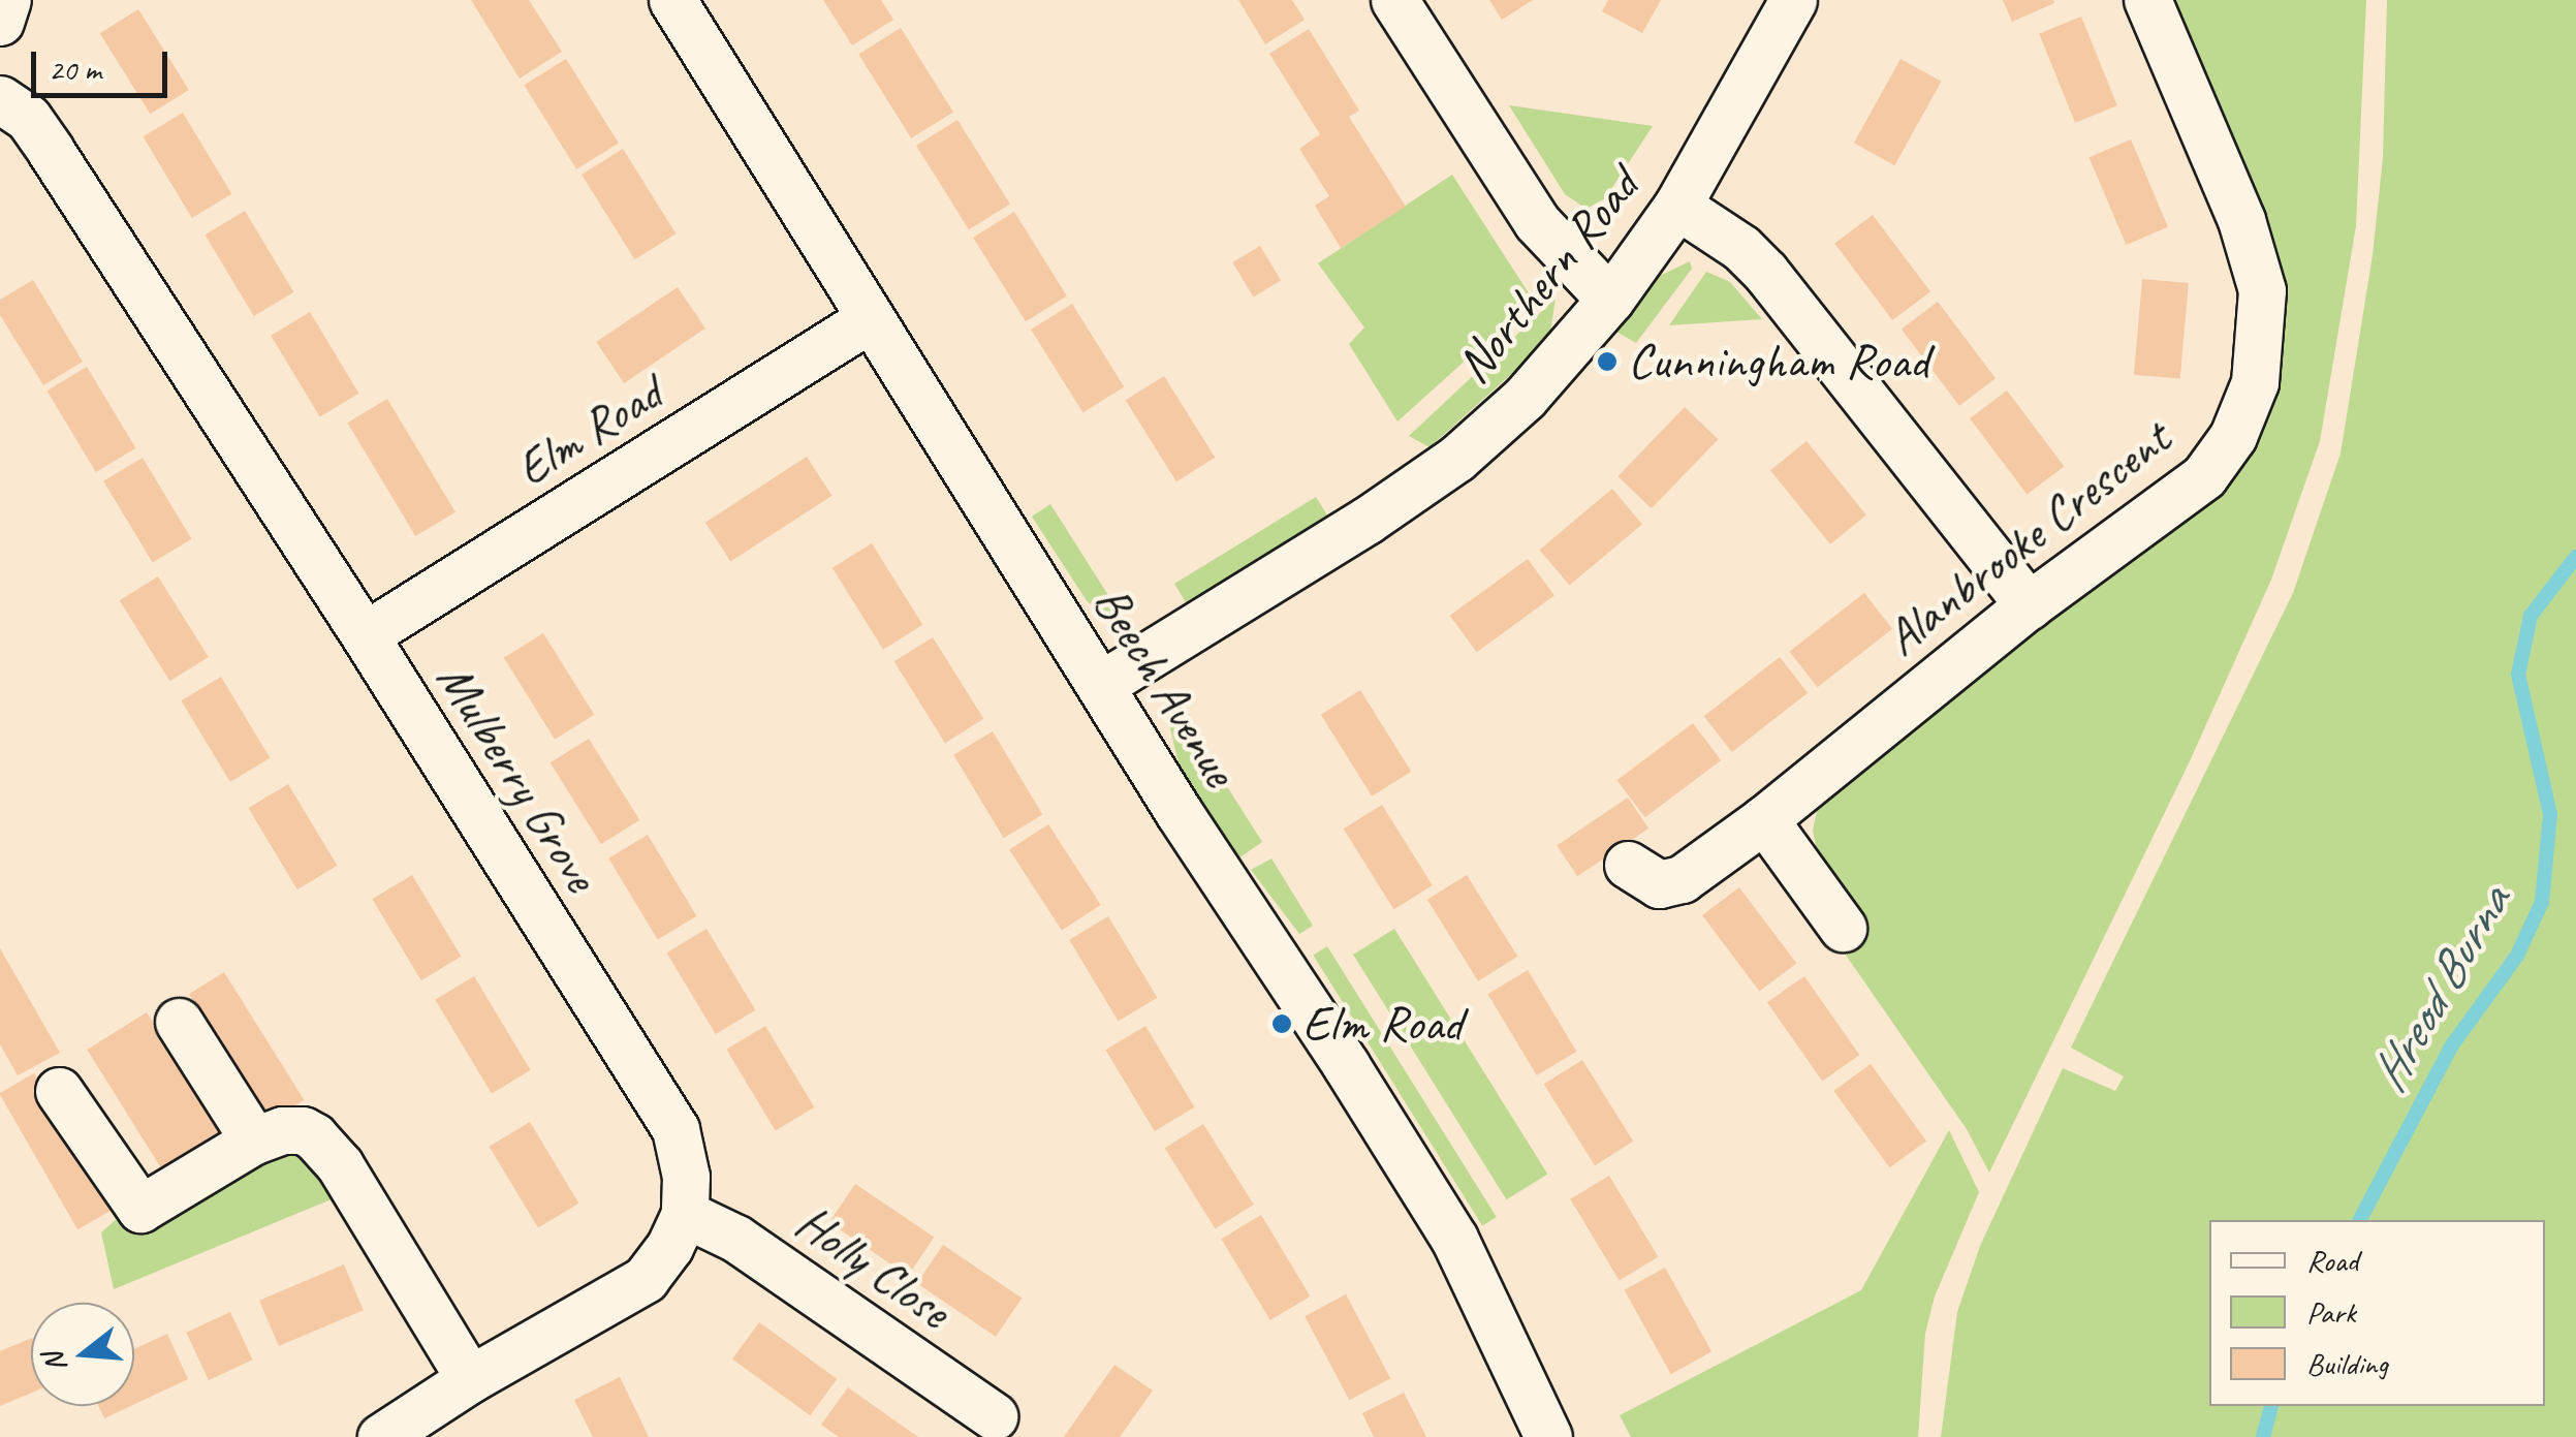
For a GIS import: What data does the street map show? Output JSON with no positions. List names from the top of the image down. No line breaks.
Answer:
{"streets":{"street":["Northern Road","Elm Road","Alanbrooke Crescent","Beech Avenue","Mulberry Grove","Holly Close"]},"crossings":[["Northern Road","Beech Avenue"],["Elm Road","Beech Avenue"],["Elm Road","Mulberry Grove"],["Mulberry Grove","Holly Close"]],"water":["Hreod Burna"],"places":["Cunningham Road","Elm Road"],"legend":["Road","Park","Building"],"scale_bar":"20 m","north":"left"}
